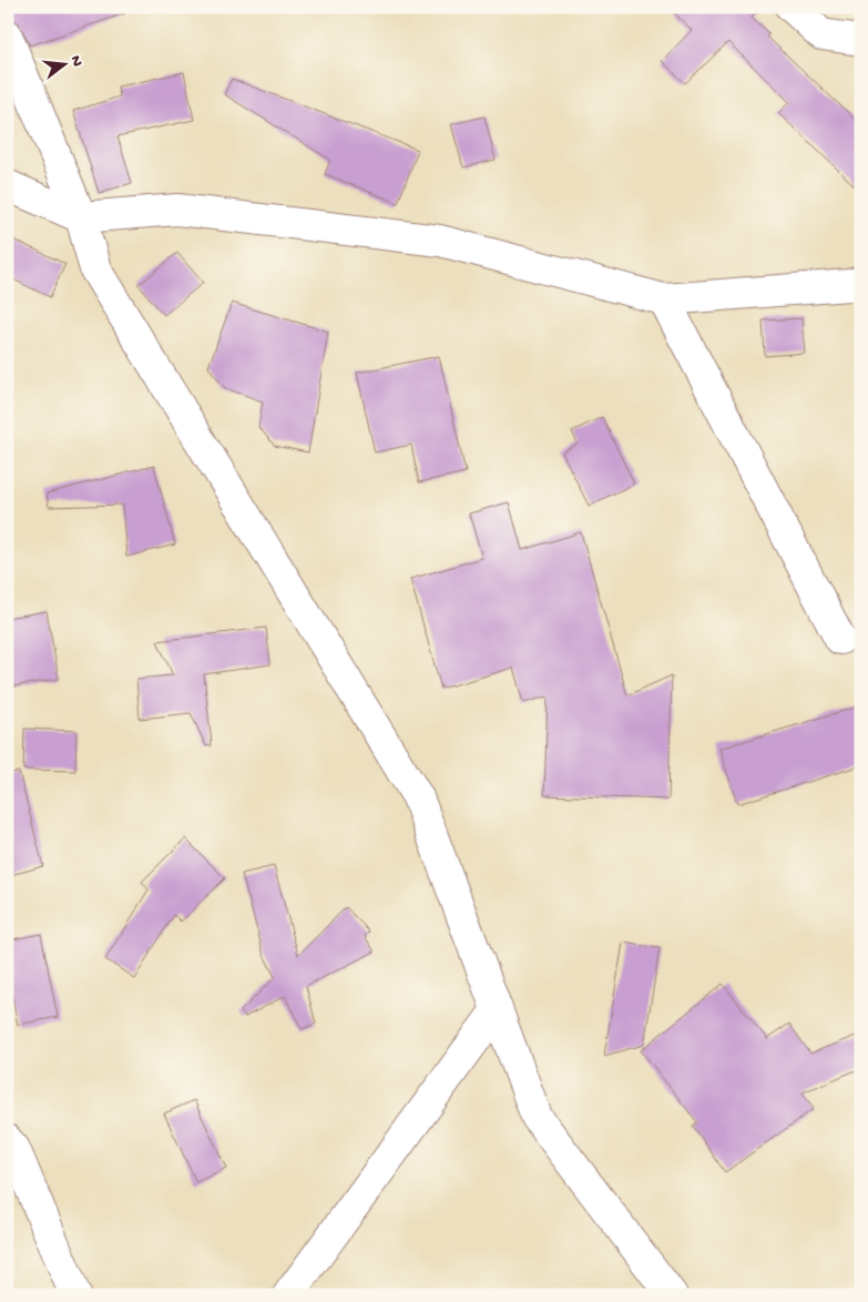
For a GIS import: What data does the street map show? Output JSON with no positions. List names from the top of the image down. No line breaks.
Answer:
{"north":"right"}
